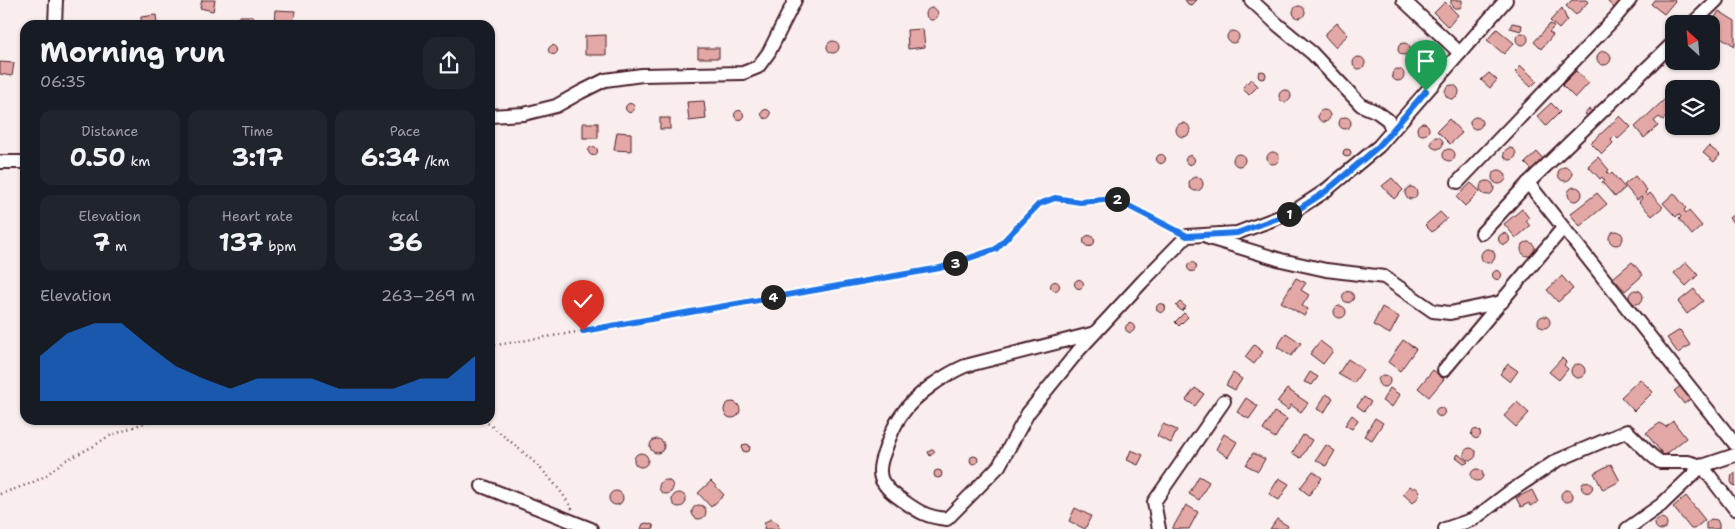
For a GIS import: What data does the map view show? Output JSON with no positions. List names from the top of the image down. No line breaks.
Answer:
{"north":"top left","page":{"heading":["Morning run","06:35"],"stats":[["Distance","0.50 km"],["Time","3:17"],["Pace","6:34 /km"],["Elevation","7 m"],["Heart rate","137 bpm"],["kcal","36"]],"pins":["2","1","3","4"],"chart":["Elevation","263–269 m"]}}
